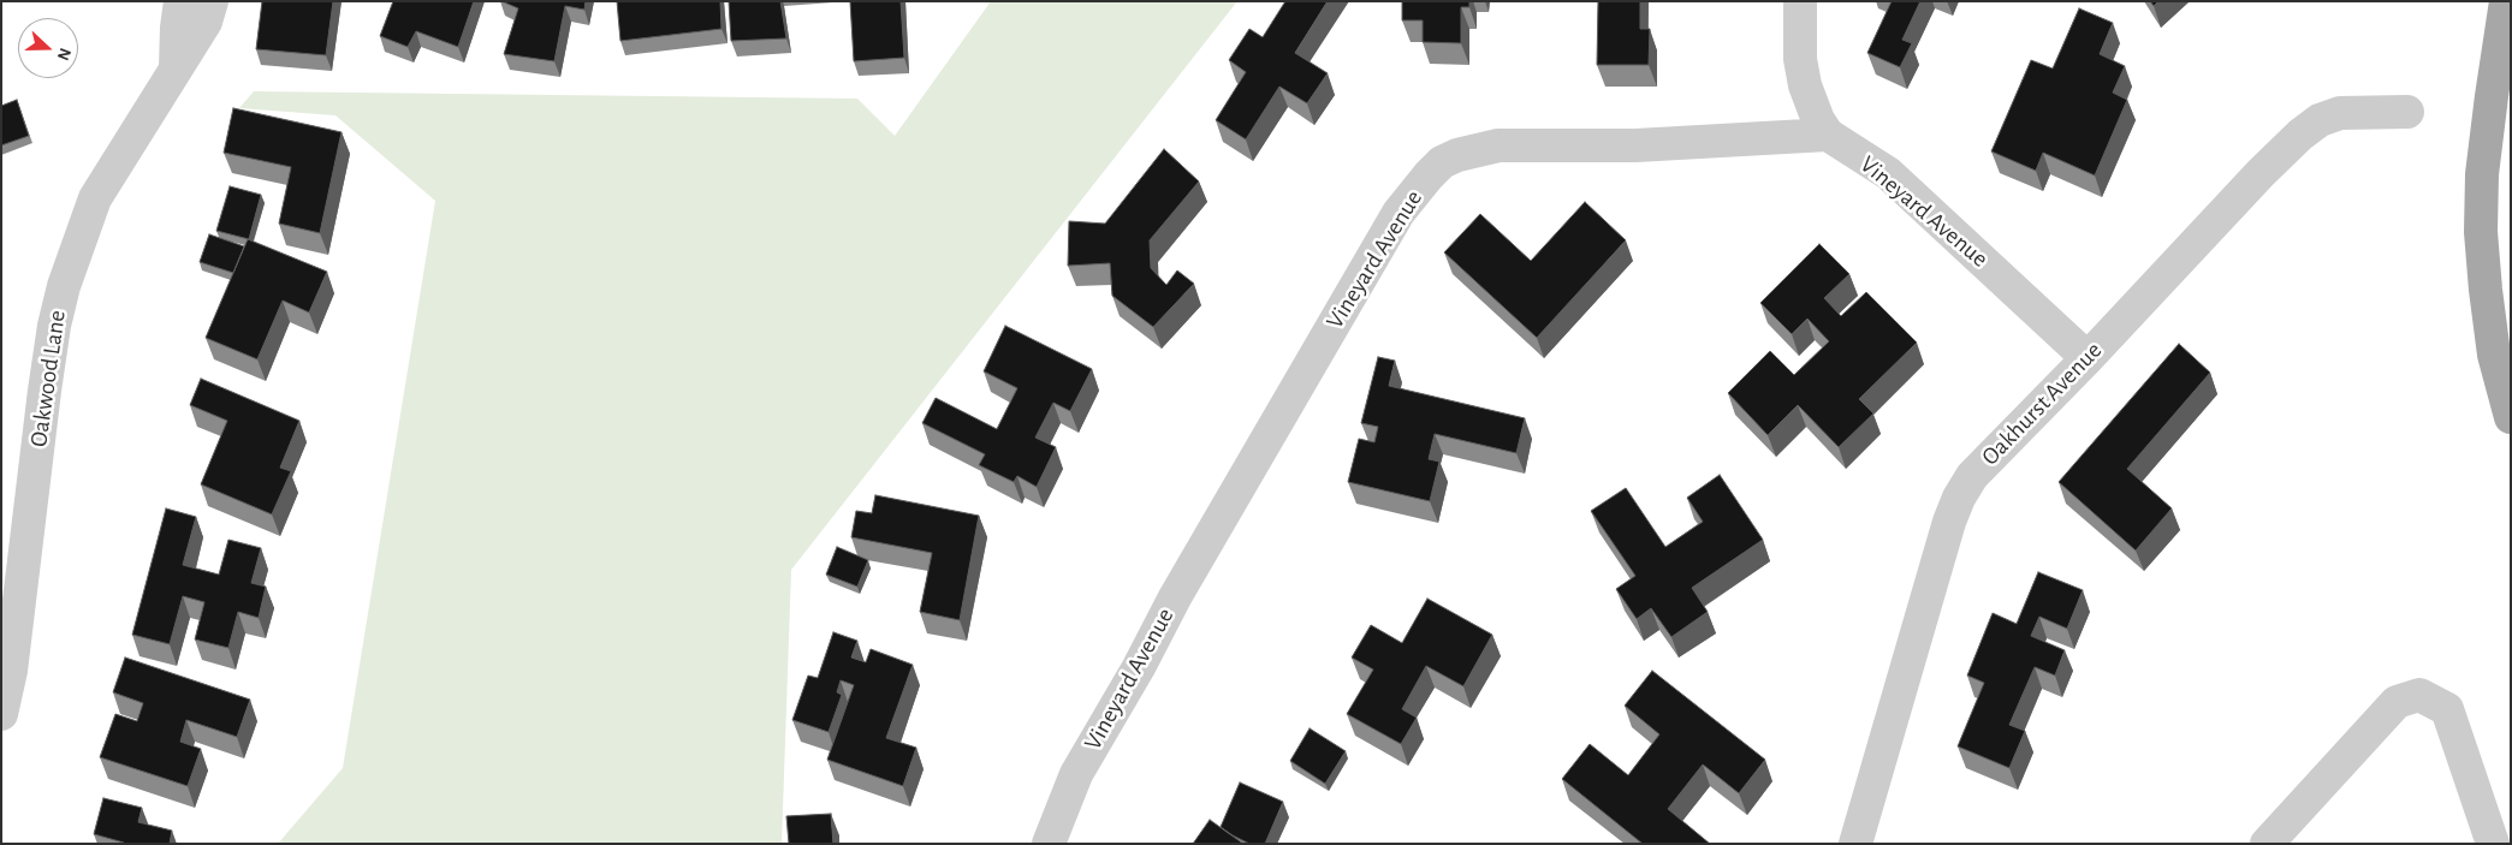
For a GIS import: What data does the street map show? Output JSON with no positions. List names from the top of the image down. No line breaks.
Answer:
{"streets":{"street":["Vineyard Avenue","Oakwood Lane","Oakhurst Avenue"]},"crossings":[["Vineyard Avenue","Oakhurst Avenue"]],"north":"right"}
